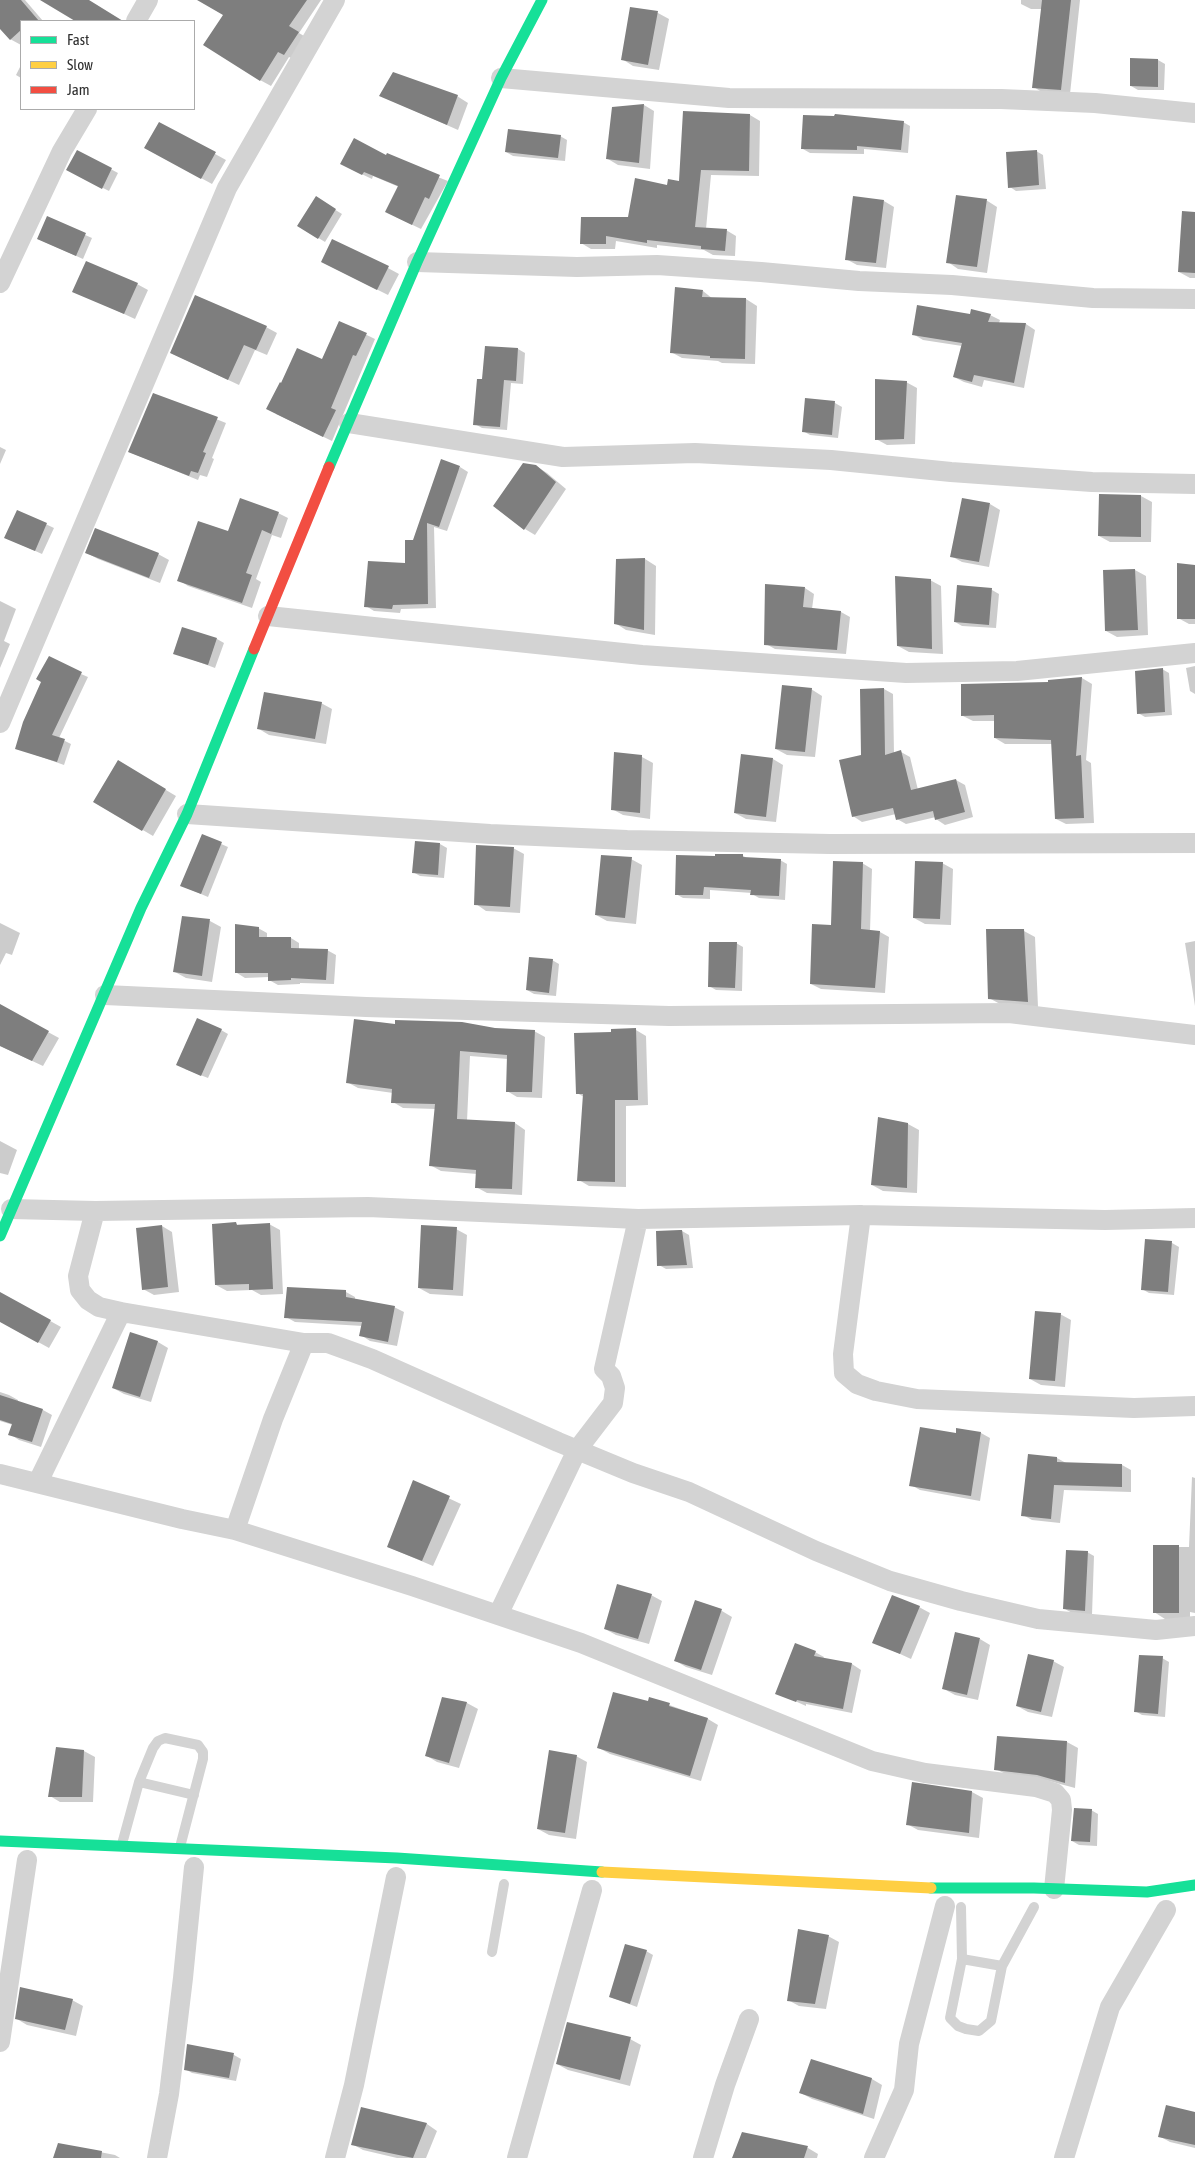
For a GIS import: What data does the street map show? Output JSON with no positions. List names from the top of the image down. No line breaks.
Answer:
{"legend":["Fast","Slow","Jam"]}
